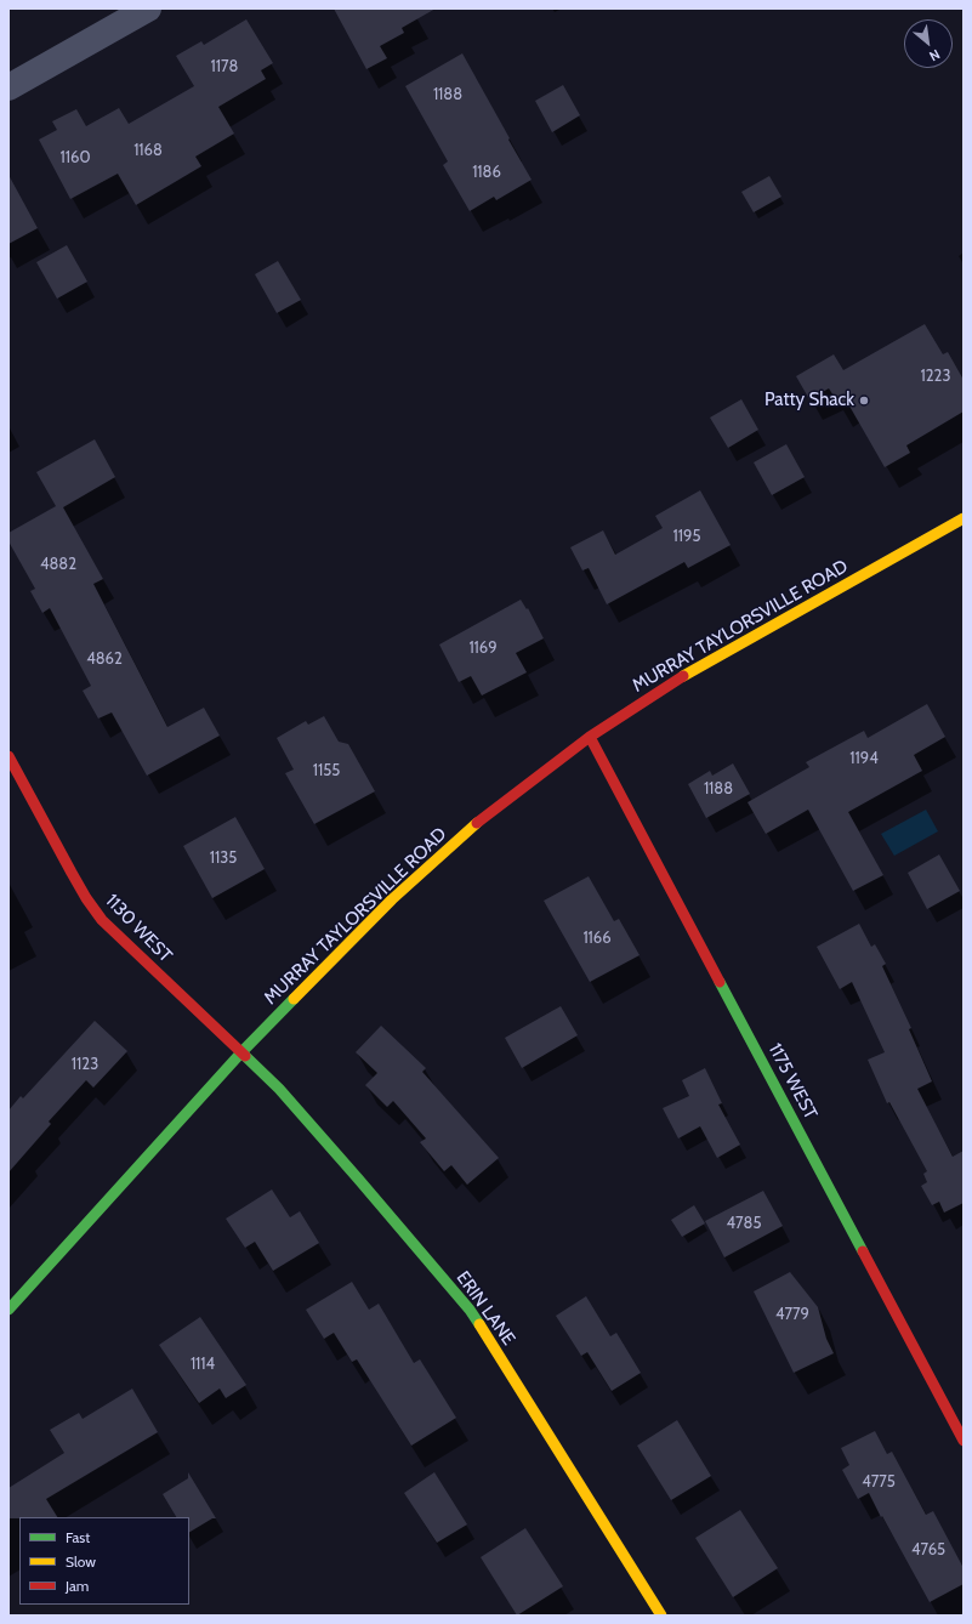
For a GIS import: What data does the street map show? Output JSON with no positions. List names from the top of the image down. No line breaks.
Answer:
{"streets":{"street":["MURRAY TAYLORSVILLE ROAD","1130 WEST","1175 WEST","ERIN LANE"]},"crossings":[["MURRAY TAYLORSVILLE ROAD","1130 WEST"],["MURRAY TAYLORSVILLE ROAD","1175 WEST"],["MURRAY TAYLORSVILLE ROAD","ERIN LANE"],["1130 WEST","ERIN LANE"]],"places":["Patty Shack"],"house_numbers":["1178","1188","1168","1160","1186","1223","1195","4882","1169","4862","1194","1155","1188","1135","1166","1123","4785","4779","1114","4775","4765"],"legend":["Fast","Slow","Jam"],"north":"bottom right"}
